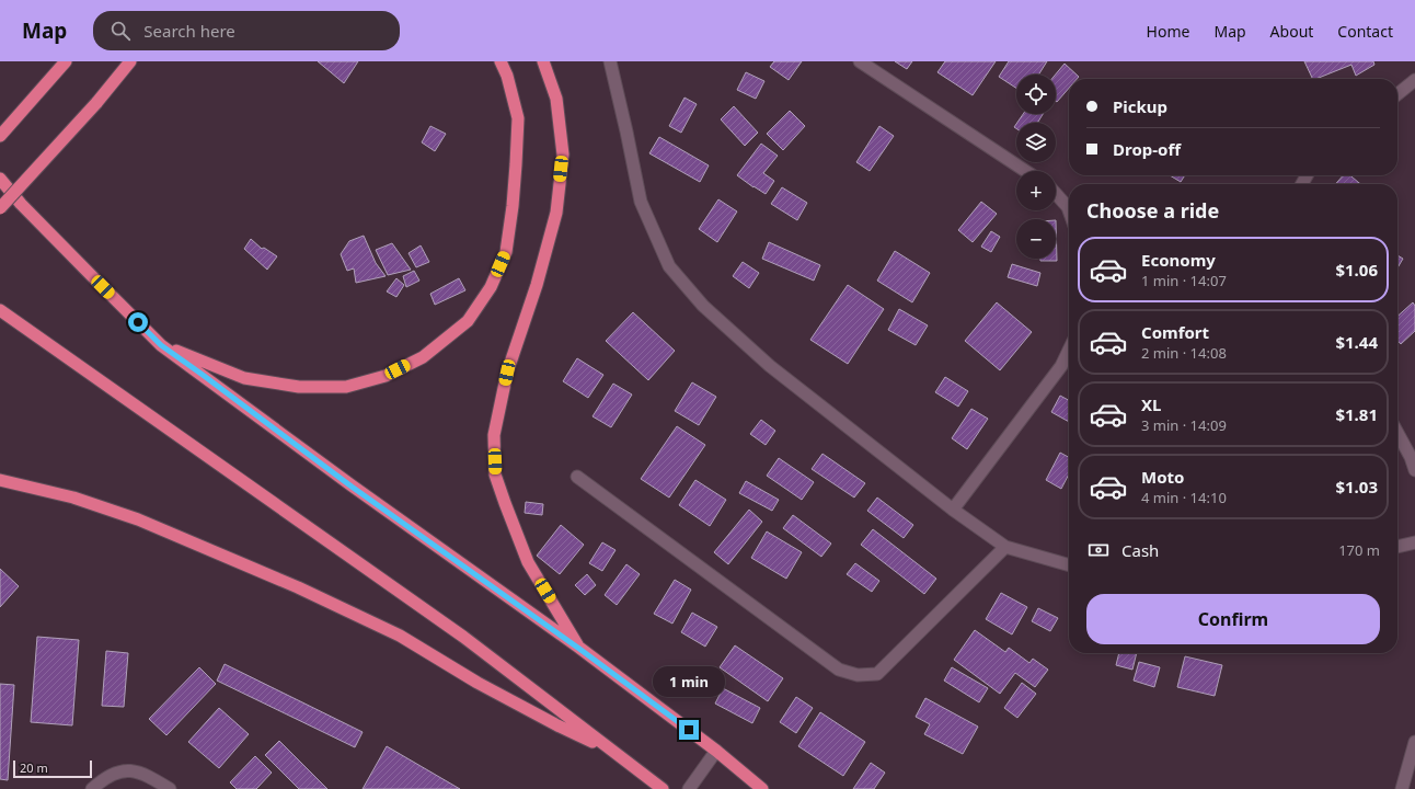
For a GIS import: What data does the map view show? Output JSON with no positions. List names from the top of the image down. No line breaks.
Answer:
{"scale_bar":"20 m","page":{"header":"Map","search":"Search here","nav":["Home","Map","About","Contact"],"map_buttons":["+","−"],"banner":["Pickup","Drop-off"],"heading":"Choose a ride","list":[{"name":"Economy","note":"1 min · 14:07","value":"$1.06"},{"name":"Comfort","note":"2 min · 14:08","value":"$1.44"},{"name":"XL","note":"3 min · 14:09","value":"$1.81"},{"name":"Moto","note":"4 min · 14:10","value":"$1.03"}],"pay":["Cash","170 m"],"buttons":"Confirm","bubble":"1 min","scale":"20 m"}}
